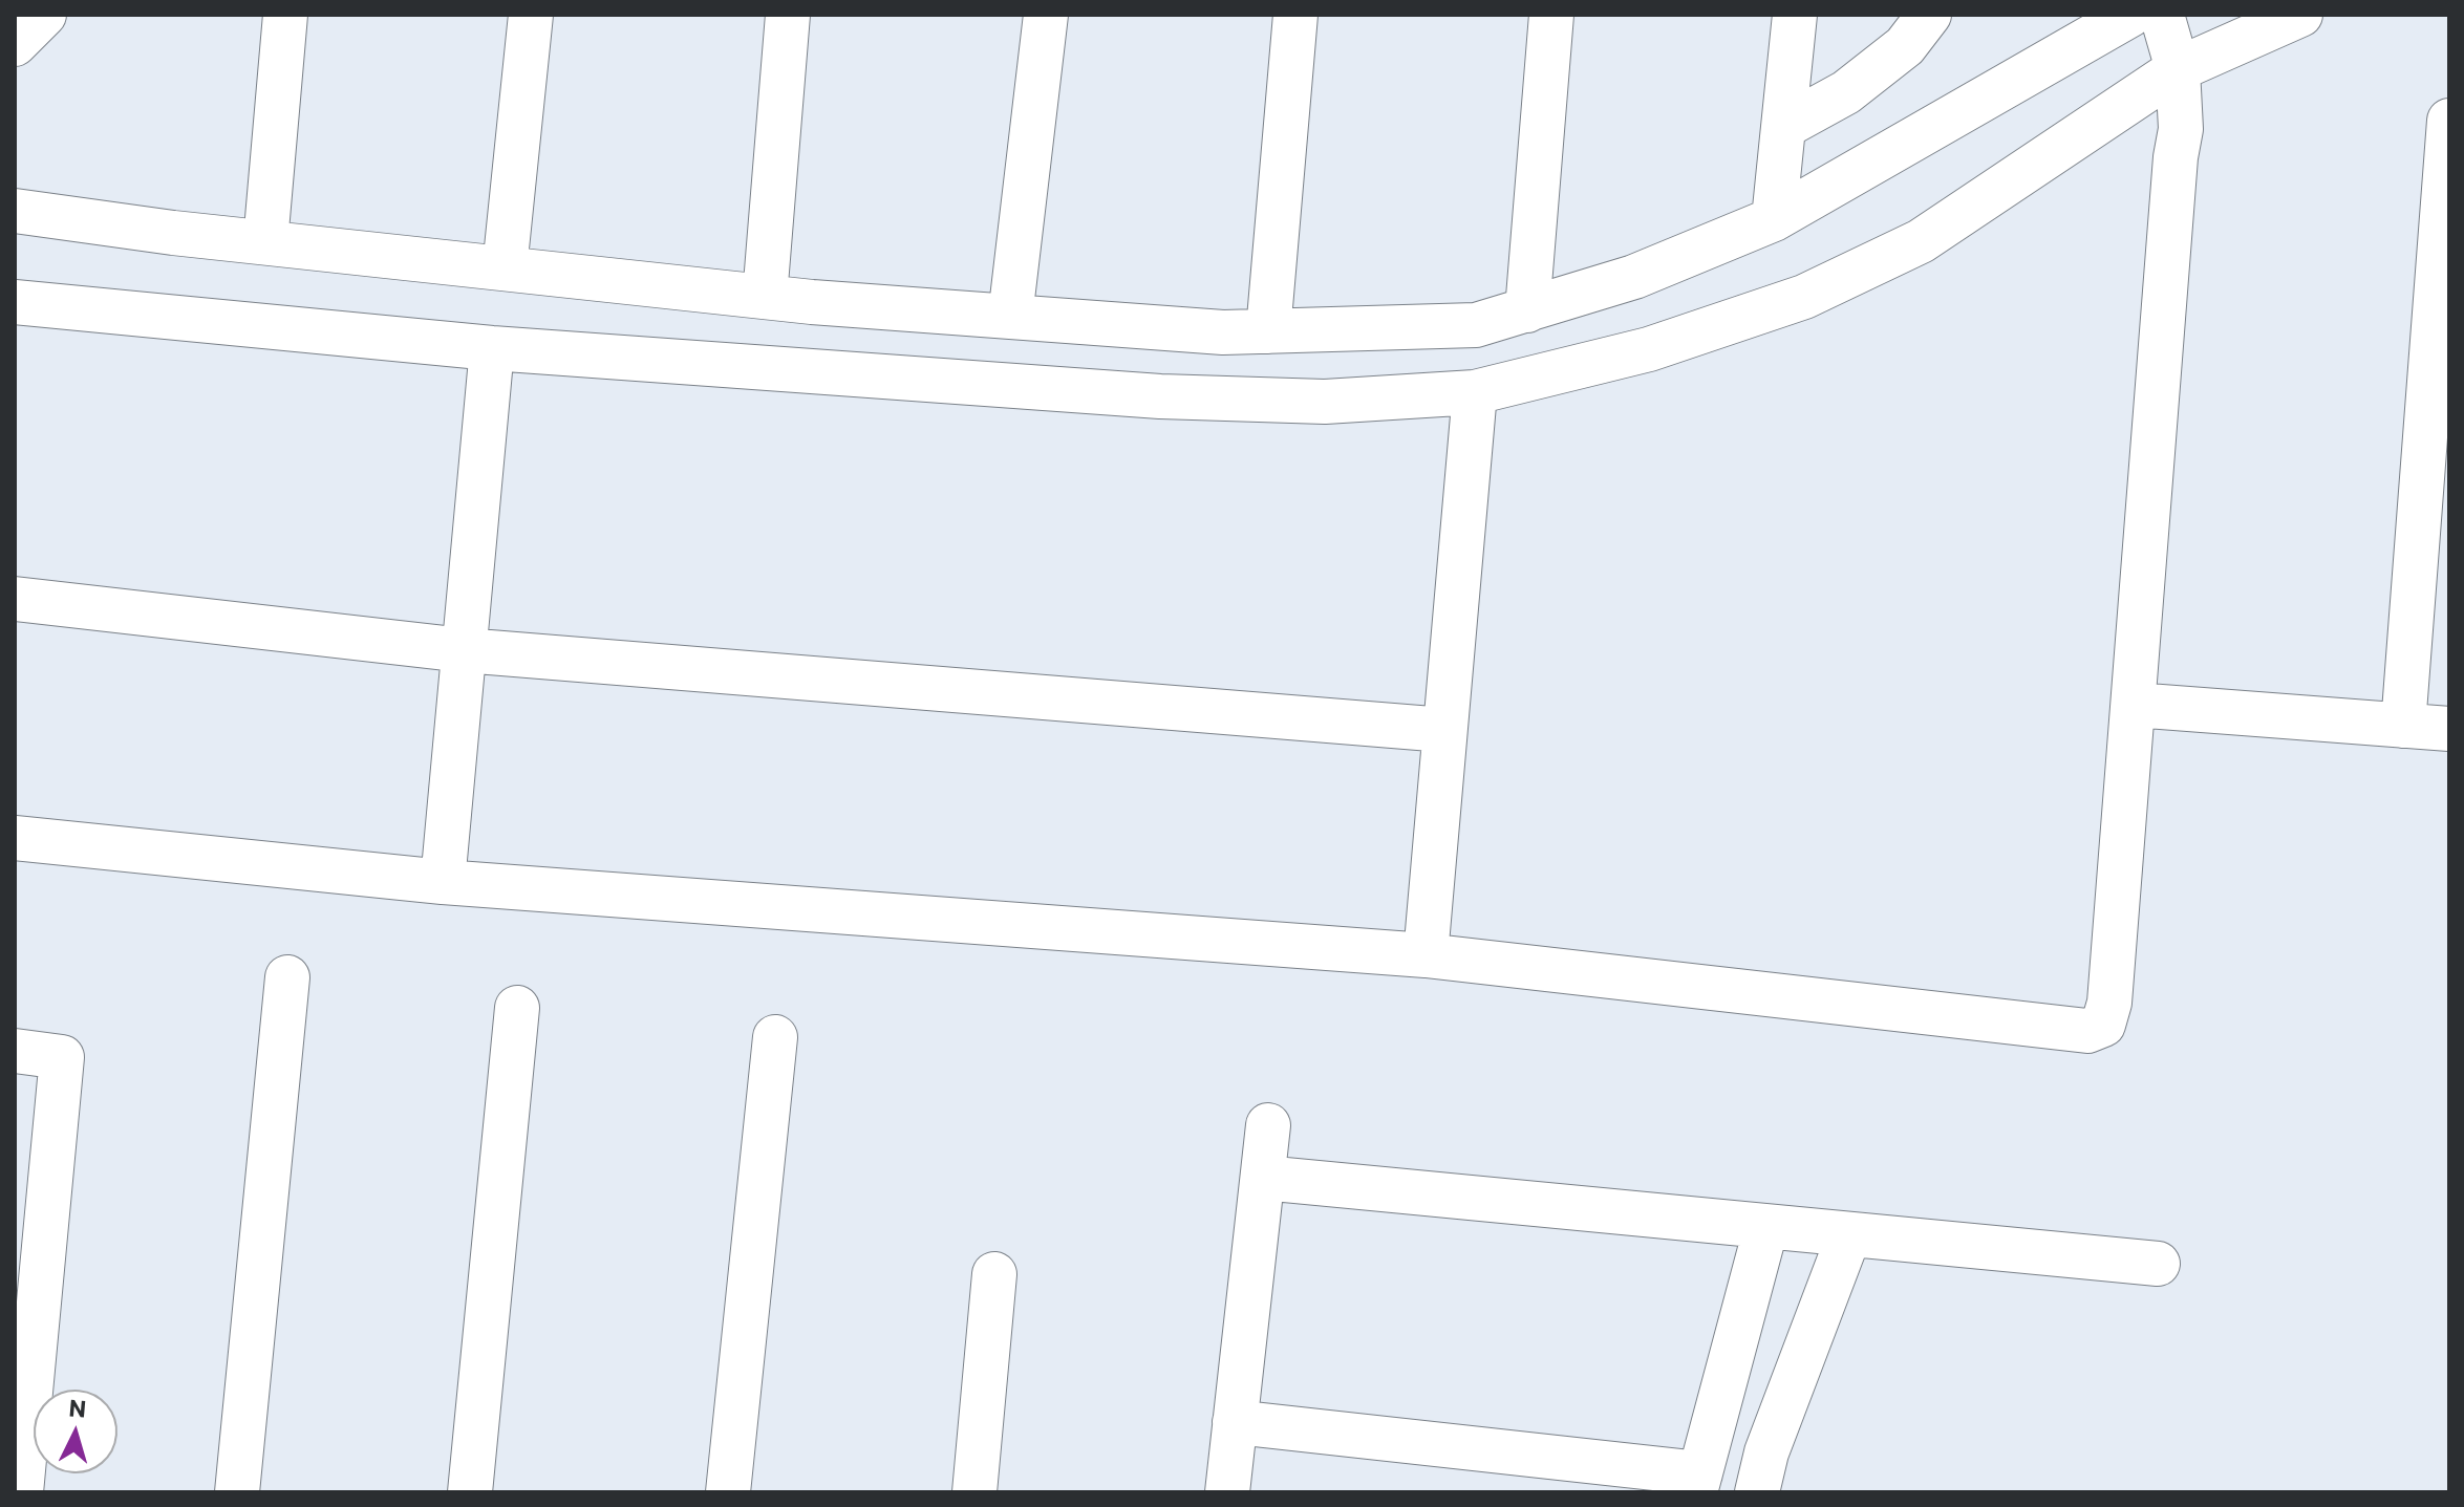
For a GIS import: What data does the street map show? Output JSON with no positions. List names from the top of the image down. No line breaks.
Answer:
{"north":"top"}
